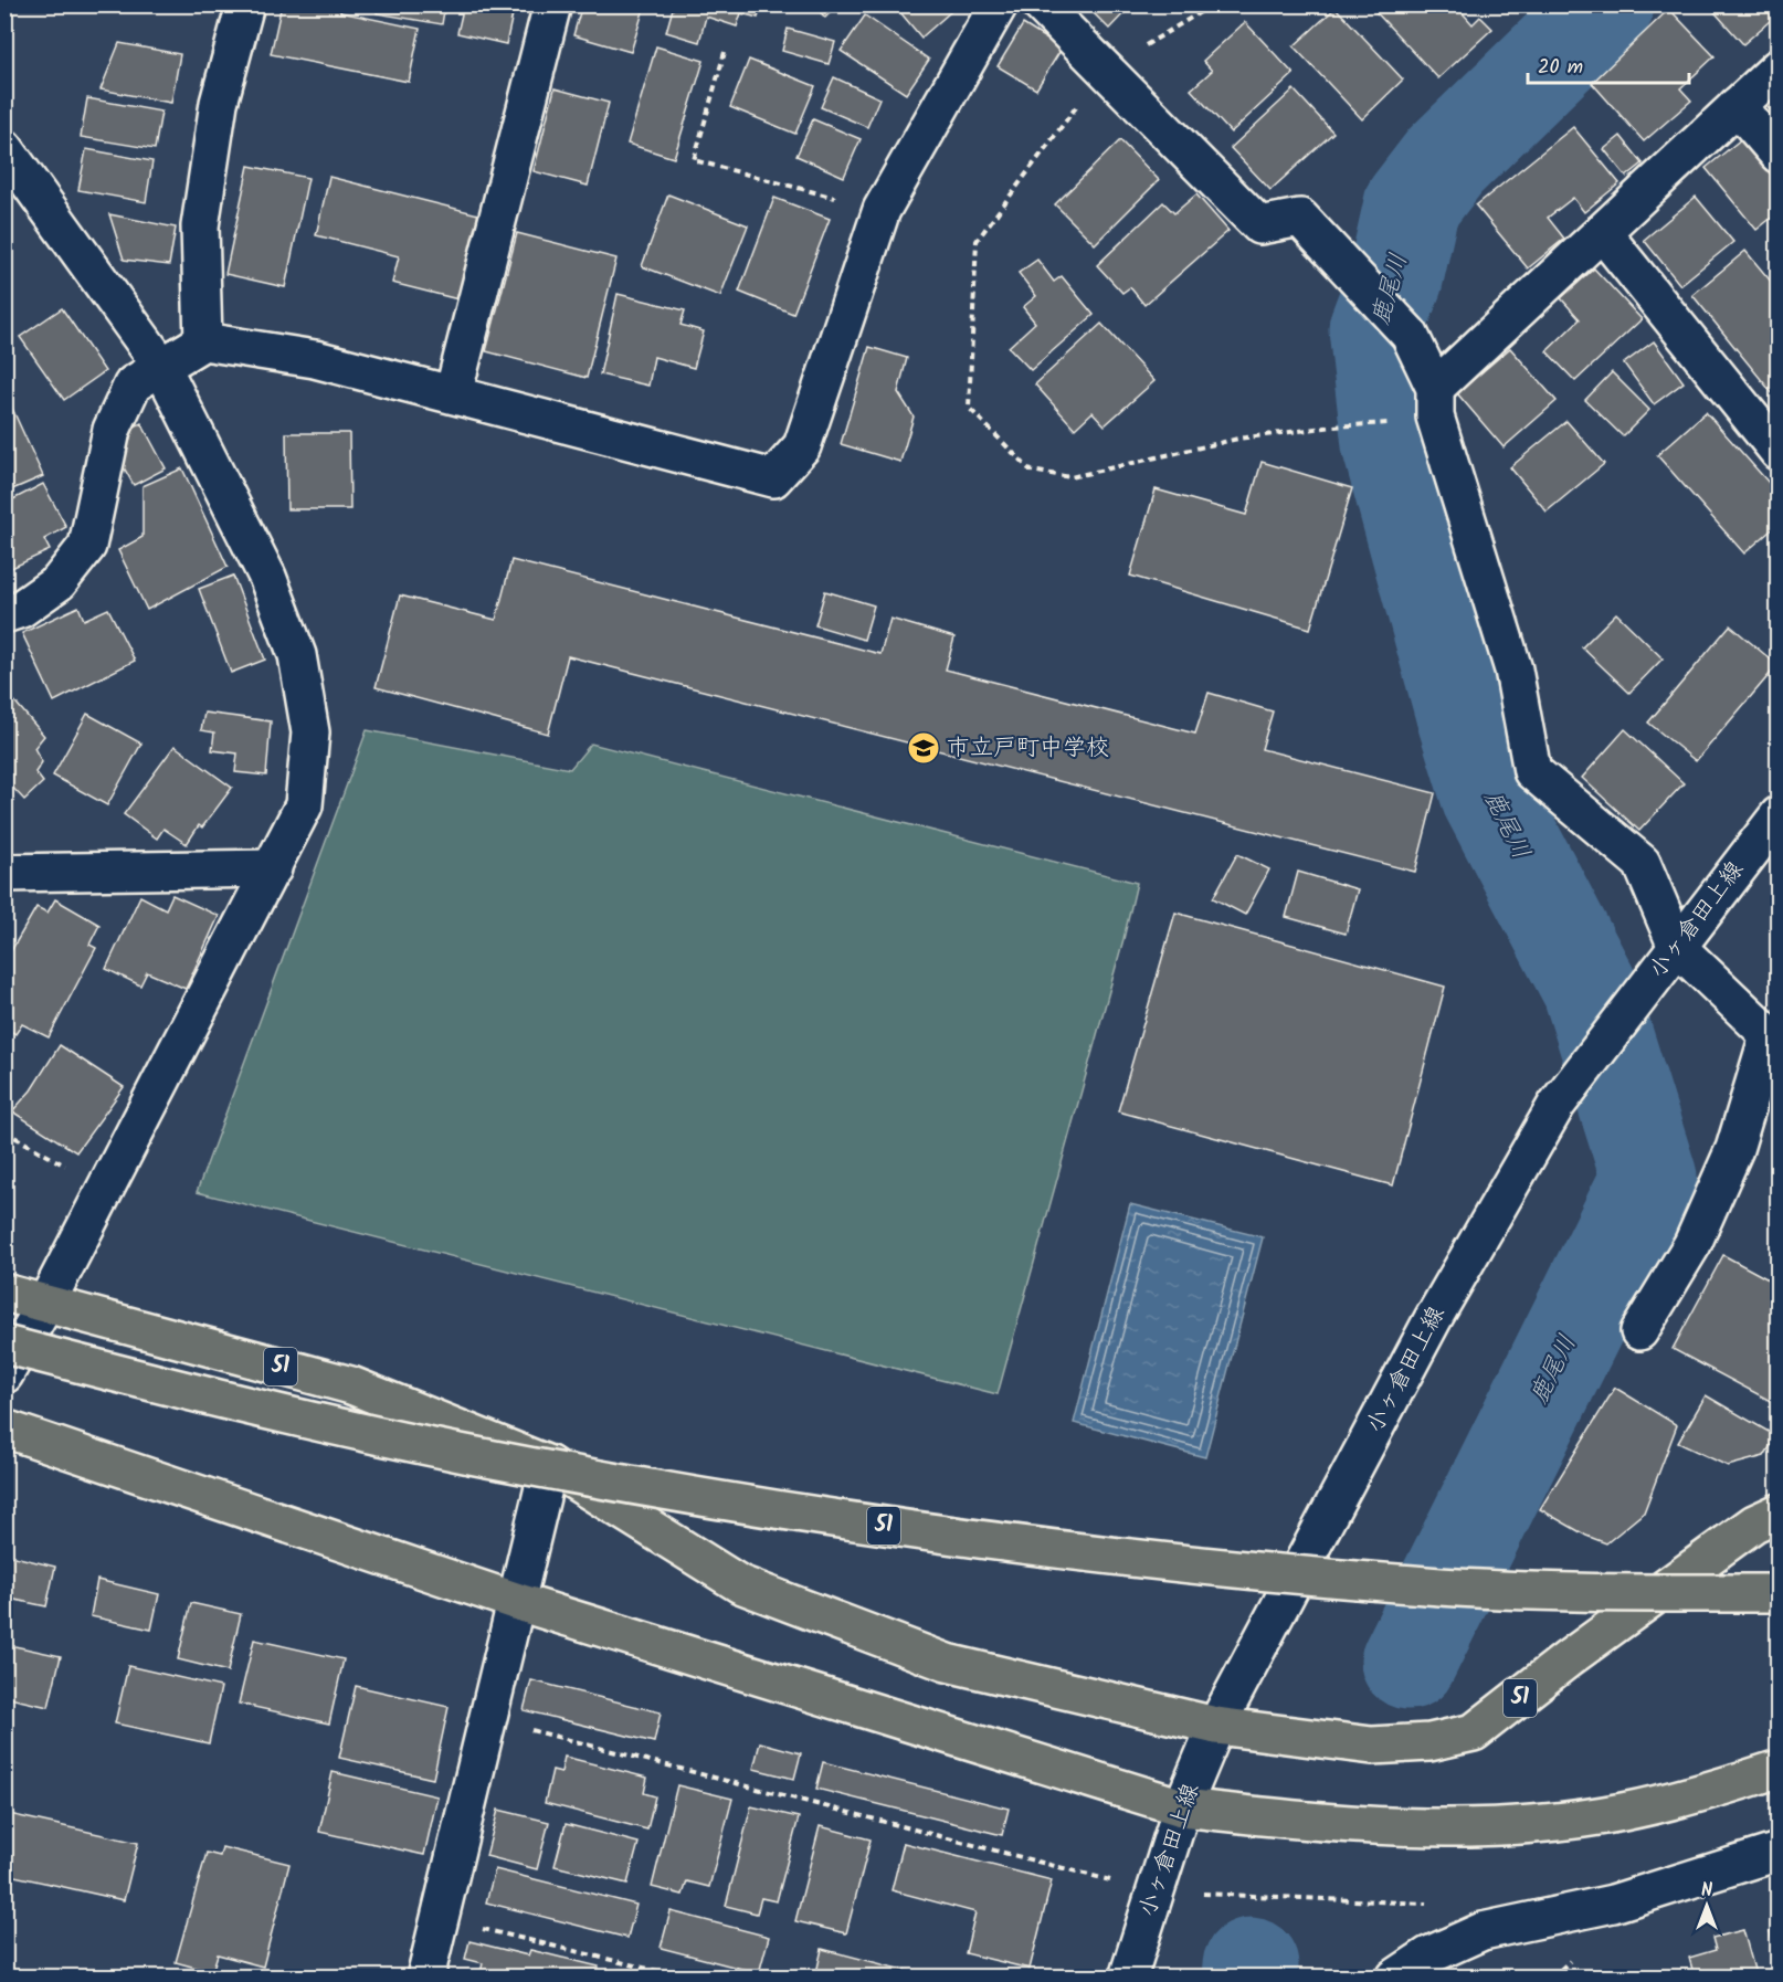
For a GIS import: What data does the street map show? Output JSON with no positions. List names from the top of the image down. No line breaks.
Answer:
{"streets":{"main road":["51"],"street":["小ヶ倉田上線"]},"crossings":[["小ヶ倉田上線","51"]],"water":["鹿尾川"],"places":{"school or university":["市立戸町中学校"]},"scale_bar":"20 m","north":"top"}
